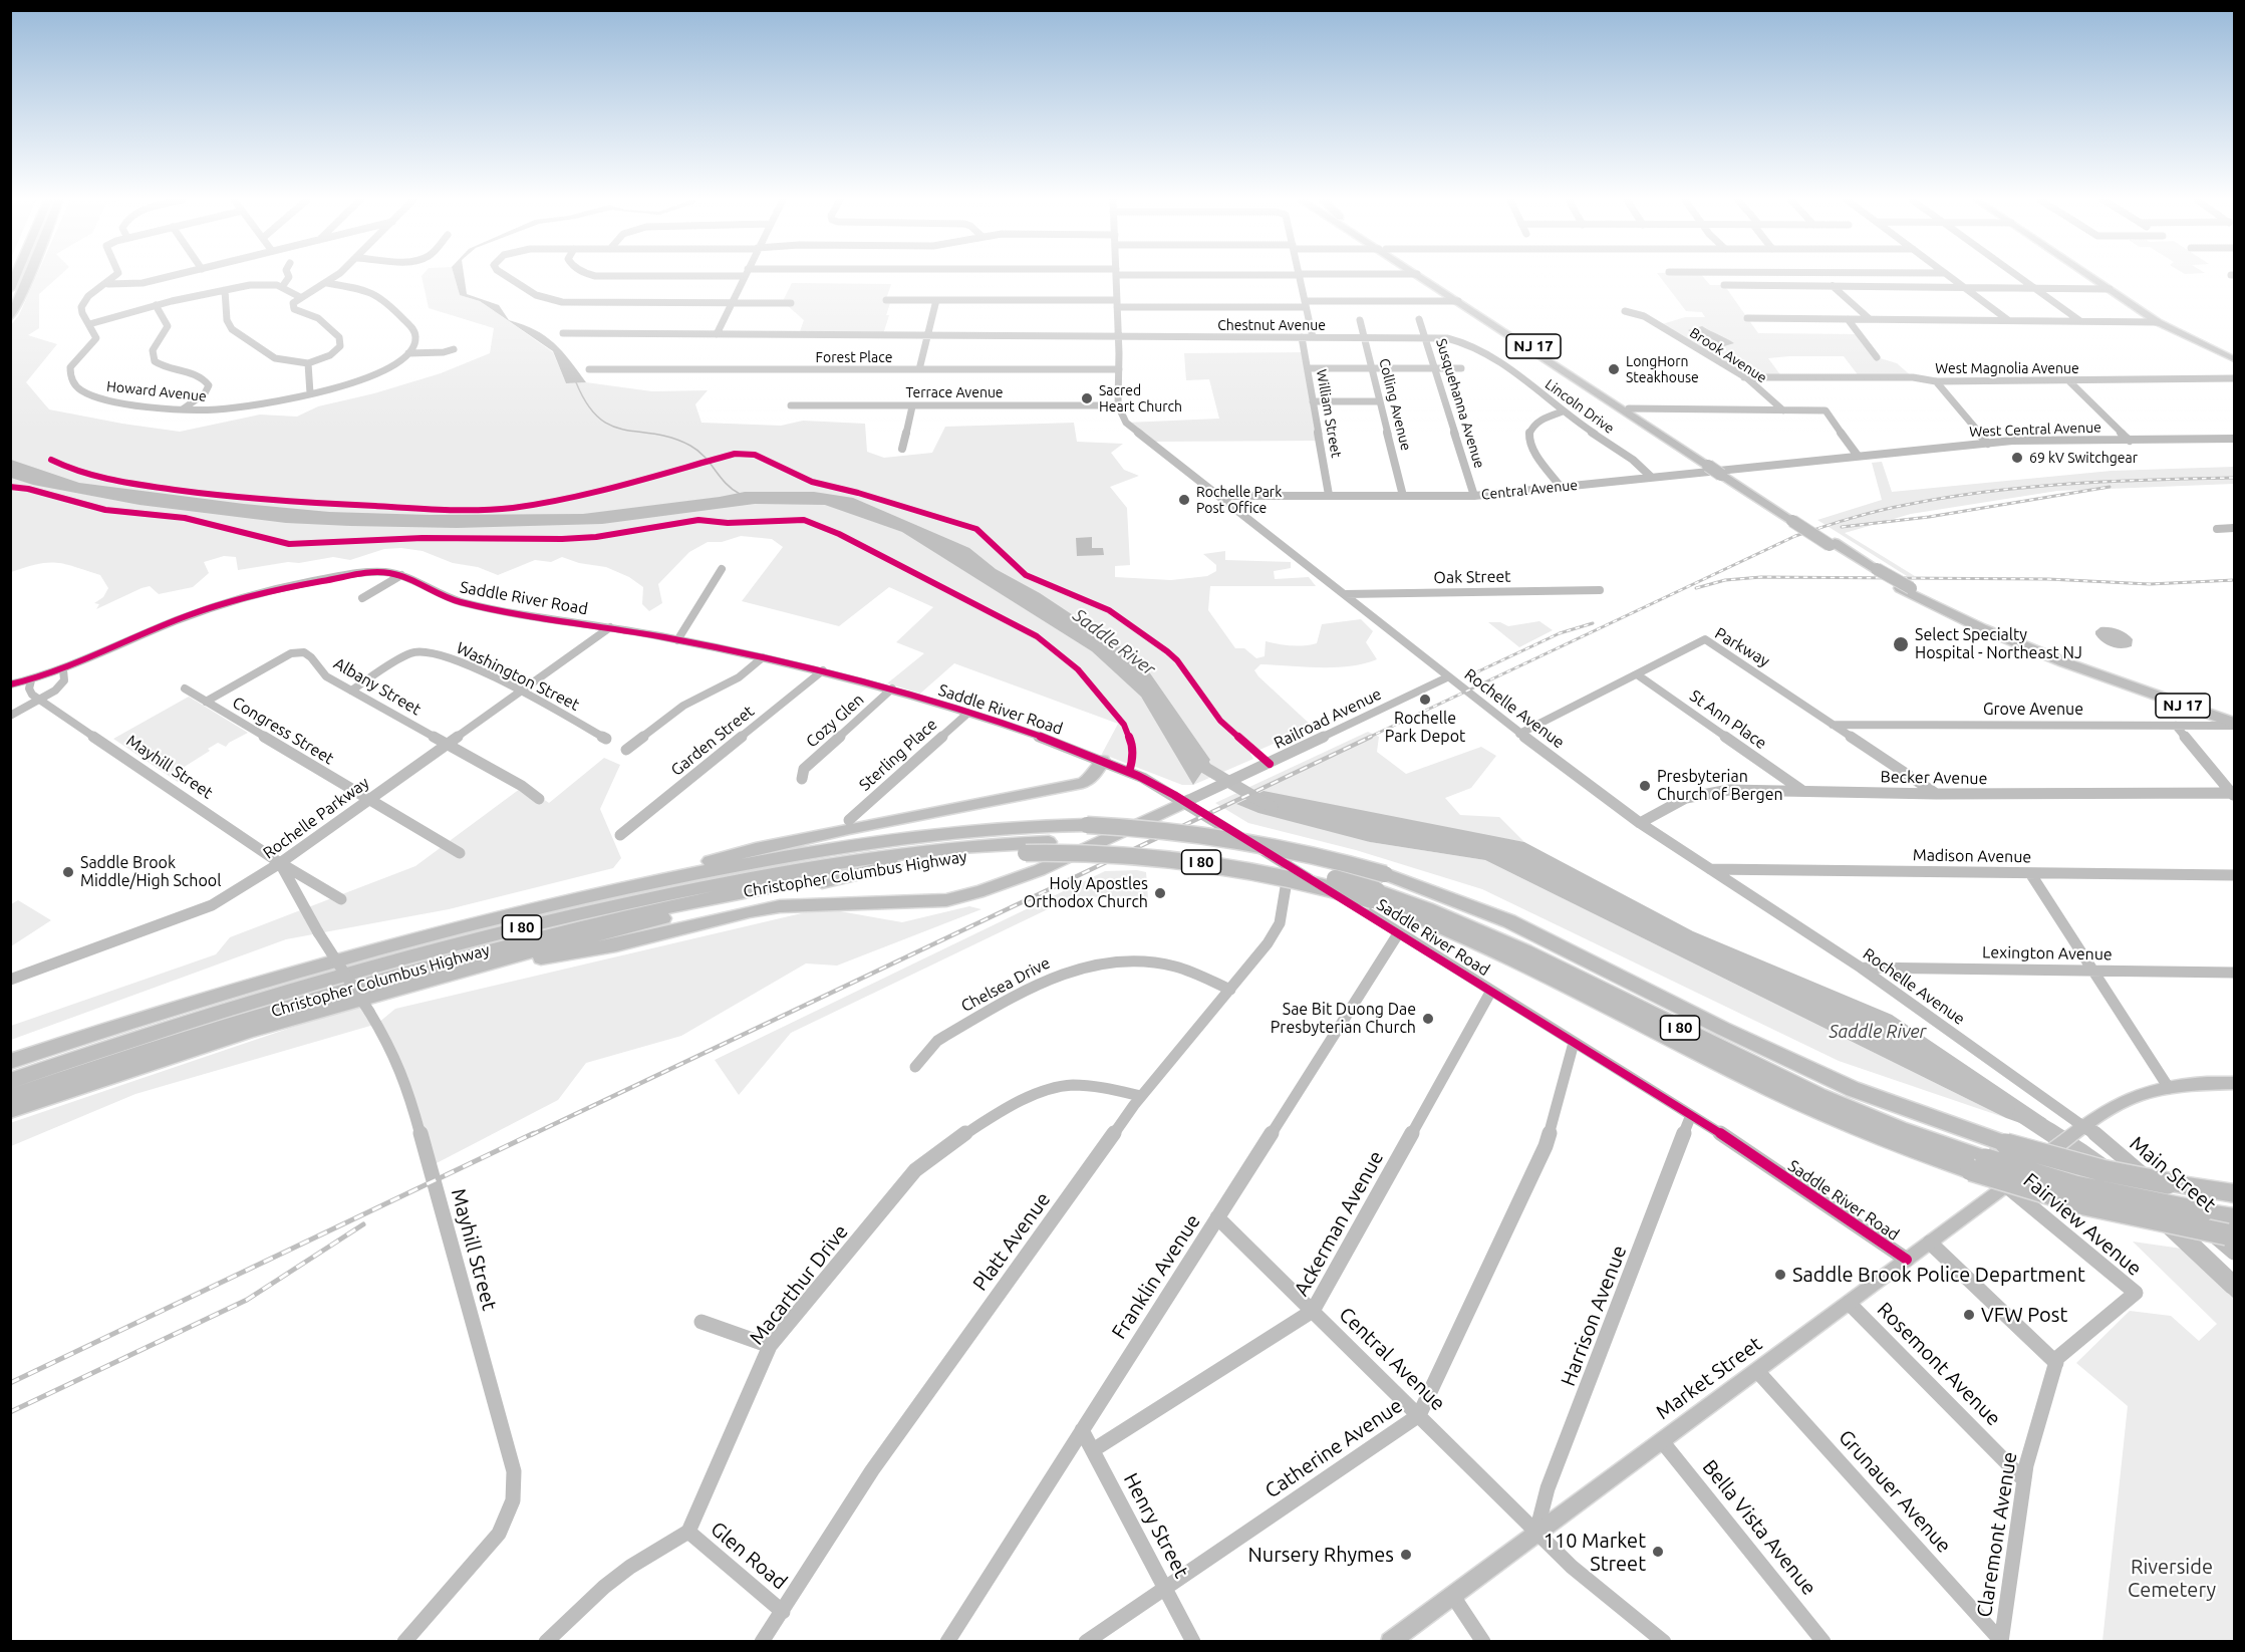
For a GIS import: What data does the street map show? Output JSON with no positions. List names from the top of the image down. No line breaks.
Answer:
{"streets":{"highway":["NJ 17","I 80","Christopher Columbus Highway"],"main road":["Market Street"],"street":["Chestnut Avenue","Brook Avenue","Forest Place","West Magnolia Avenue","Howard Avenue","Terrace Avenue","Susquehanna Avenue","Colling Avenue","Lincoln Drive","William Street","West Central Avenue","Central Avenue","Oak Street","Saddle River Road","Parkway","Washington Street","Albany Street","Rochelle Avenue","Grove Avenue","Railroad Avenue","St Ann Place","Cozy Glen","Congress Street","Garden Street","Sterling Place","Mayhill Street","Becker Avenue","Rochelle Parkway","Madison Avenue","Lexington Avenue","Chelsea Drive","Main Street","Ackerman Avenue","Fairview Avenue","Platt Avenue","Franklin Avenue","Macarthur Drive","Harrison Avenue","Rosemont Avenue","Catherine Avenue","Grunauer Avenue","Henry Street","Bella Vista Avenue","Claremont Avenue","Glen Road"]},"crossings":[["Chestnut Avenue","Susquehanna Avenue"],["Chestnut Avenue","Colling Avenue"],["Chestnut Avenue","Lincoln Drive"],["Chestnut Avenue","William Street"],["NJ 17","Grove Avenue"],["Brook Avenue","West Magnolia Avenue"],["Terrace Avenue","Rochelle Avenue"],["Susquehanna Avenue","Lincoln Drive"],["Susquehanna Avenue","Central Avenue"],["Colling Avenue","Central Avenue"],["Lincoln Drive","Central Avenue"],["William Street","Central Avenue"],["West Central Avenue","Central Avenue"],["Central Avenue","Rochelle Avenue"],["Central Avenue","Ackerman Avenue"],["Central Avenue","Franklin Avenue"],["Central Avenue","Harrison Avenue"],["Central Avenue","Market Street"],["Central Avenue","Catherine Avenue"],["Oak Street","Rochelle Avenue"],["Saddle River Road","Railroad Avenue"],["Saddle River Road","Cozy Glen"],["Saddle River Road","Garden Street"],["Saddle River Road","Sterling Place"],["Saddle River Road","Rochelle Parkway"],["Saddle River Road","Ackerman Avenue"],["Saddle River Road","Platt Avenue"],["Saddle River Road","Franklin Avenue"],["Saddle River Road","Harrison Avenue"],["Saddle River Road","Market Street"],["Saddle River Road","Catherine Avenue"],["Parkway","Rochelle Avenue"],["Parkway","Grove Avenue"],["Parkway","St Ann Place"],["Parkway","Becker Avenue"],["Washington Street","Albany Street"],["Washington Street","Rochelle Parkway"],["Albany Street","Congress Street"],["Albany Street","Rochelle Parkway"],["Rochelle Avenue","Railroad Avenue"],["Rochelle Avenue","Becker Avenue"],["Rochelle Avenue","Madison Avenue"],["Rochelle Avenue","Lexington Avenue"],["Rochelle Avenue","Main Street"],["Rochelle Avenue","Market Street"],["St Ann Place","Becker Avenue"],["Congress Street","Rochelle Parkway"],["Mayhill Street","Rochelle Parkway"],["Christopher Columbus Highway","Main Street"],["Chelsea Drive","Platt Avenue"],["Main Street","Market Street"],["Ackerman Avenue","Henry Street"],["Fairview Avenue","Market Street"],["Fairview Avenue","Claremont Avenue"],["Platt Avenue","Macarthur Drive"],["Platt Avenue","Glen Road"],["Franklin Avenue","Henry Street"],["Macarthur Drive","Glen Road"],["Harrison Avenue","Market Street"],["Rosemont Avenue","Market Street"],["Rosemont Avenue","Claremont Avenue"],["Market Street","Grunauer Avenue"],["Market Street","Bella Vista Avenue"],["Catherine Avenue","Henry Street"],["Grunauer Avenue","Claremont Avenue"]],"water":["Saddle River"],"parks":["Riverside Cemetery"],"places":["LongHorn Steakhouse","Sacred Heart Church","69 kV Switchgear","Rochelle Park Post Office","Select Specialty Hospital - Northeast NJ","Rochelle Park Depot","Presbyterian Church of Bergen","Saddle Brook Middle/High School","Holy Apostles Orthodox Church","Sae Bit Duong Dae Presbyterian Church","Saddle Brook Police Department","VFW Post","110 Market Street","Nursery Rhymes"]}
